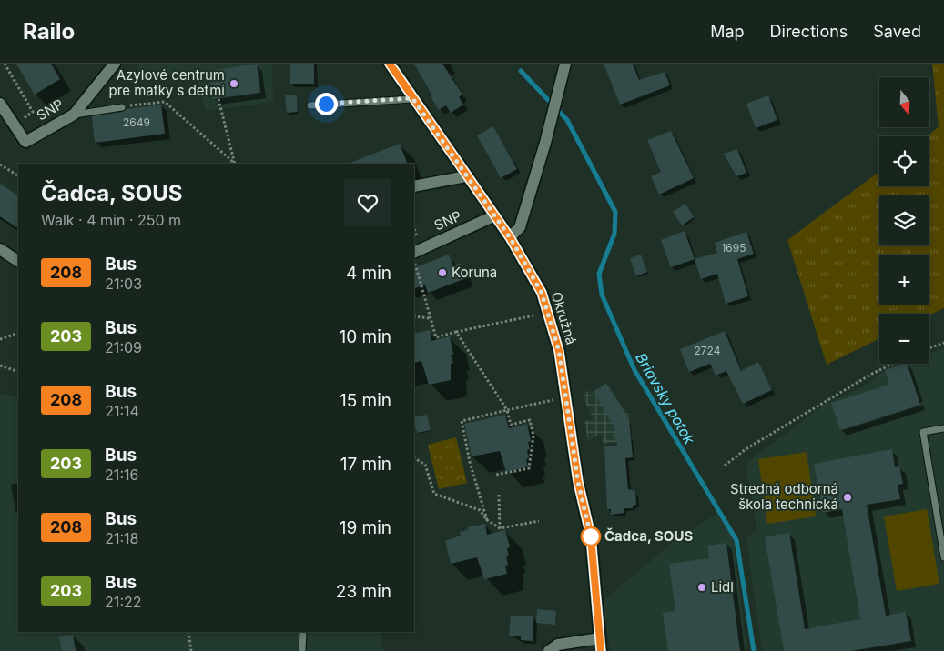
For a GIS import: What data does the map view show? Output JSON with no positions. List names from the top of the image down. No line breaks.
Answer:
{"streets":{"street":["SNP","Okružná"]},"crossings":[["SNP","Okružná"]],"water":["Briavsky potok"],"places":["Azylové centrum pre matky s deťmi","Koruna","Stredná odborná škola technická","Čadca, SOUS","Lidl"],"lines":["bus line 208"],"house_numbers":["2649","1695","2724"],"north":"bottom","page":{"header":"Railo","nav":["Map","Directions","Saved"],"map_buttons":["+","−"],"heading":["Čadca, SOUS","Walk · 4 min · 250 m"],"list":[{"mark":"208","name":"Bus","note":"21:03","value":"4 min"},{"mark":"203","name":"Bus","note":"21:09","value":"10 min"},{"mark":"208","name":"Bus","note":"21:14","value":"15 min"},{"mark":"203","name":"Bus","note":"21:16","value":"17 min"},{"mark":"208","name":"Bus","note":"21:18","value":"19 min"},{"mark":"203","name":"Bus","note":"21:22","value":"23 min"}]}}
